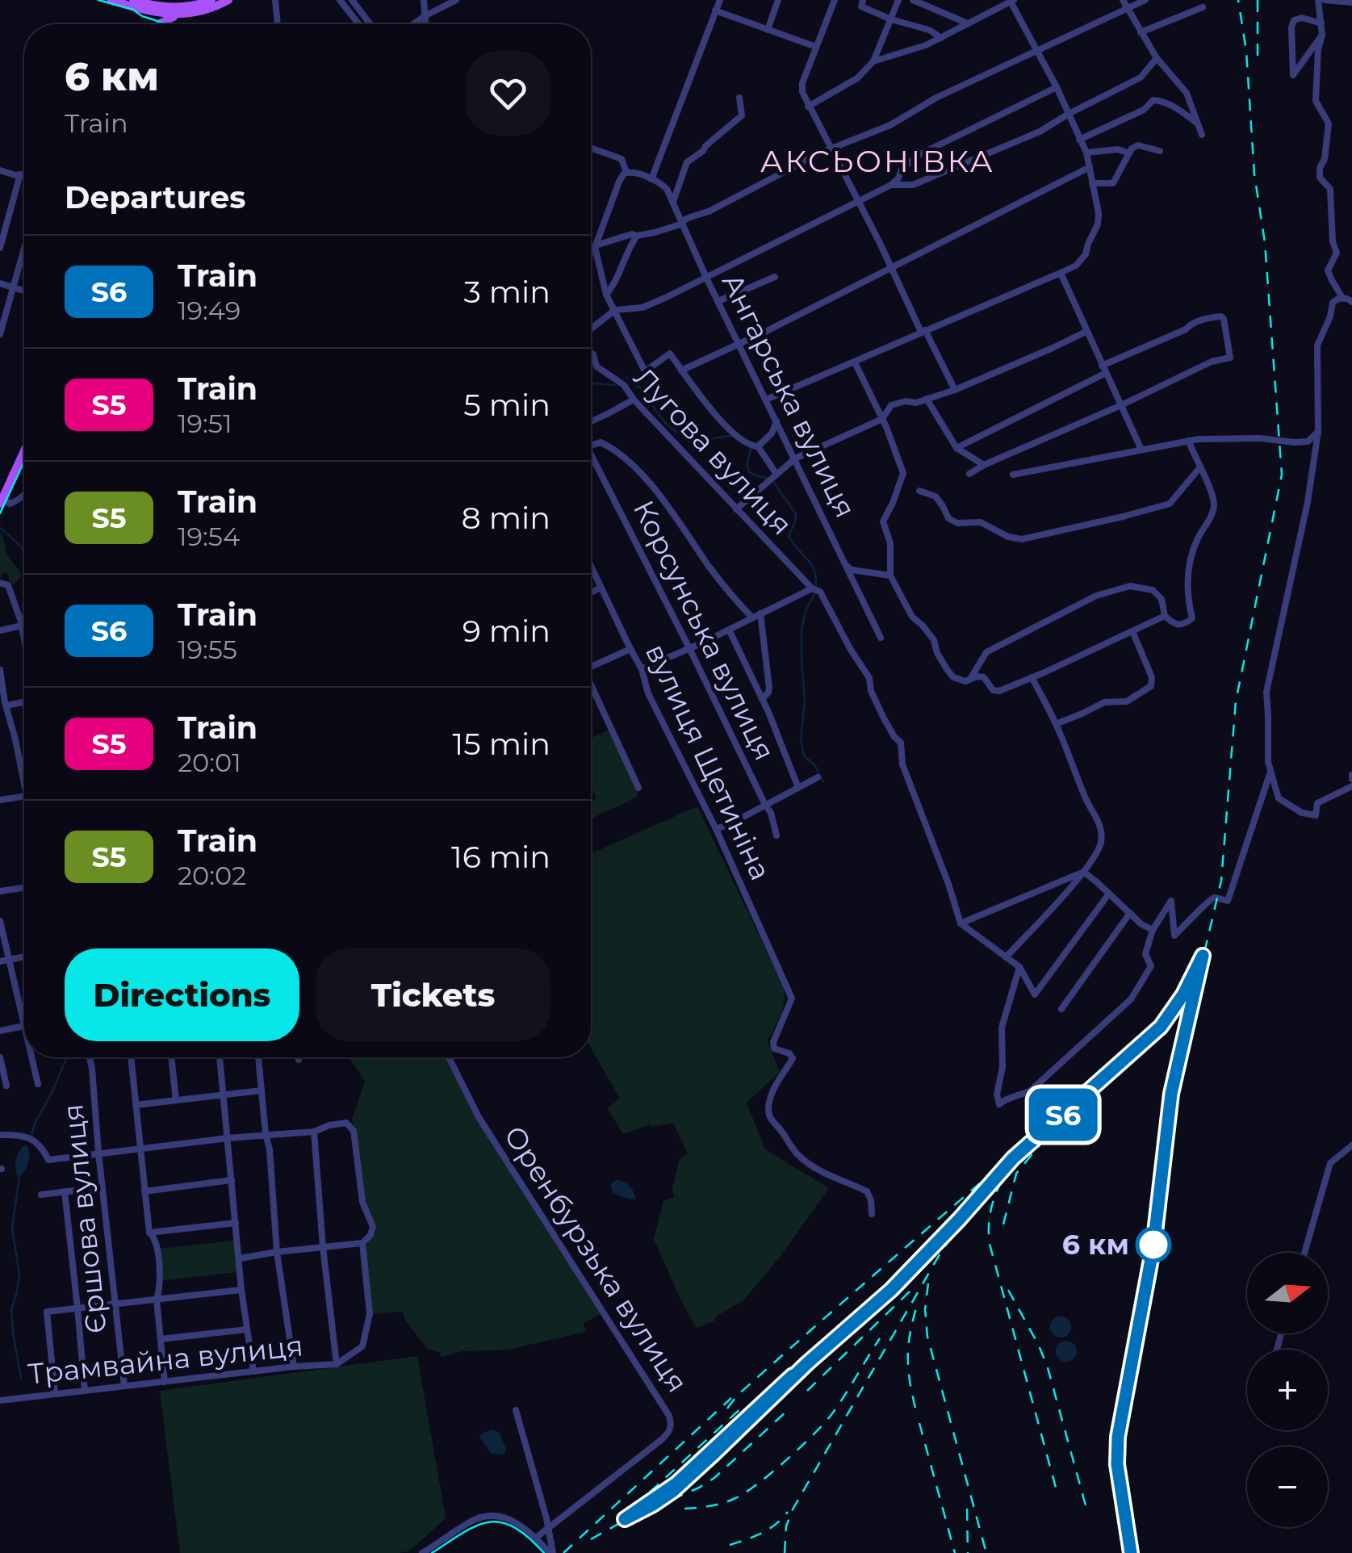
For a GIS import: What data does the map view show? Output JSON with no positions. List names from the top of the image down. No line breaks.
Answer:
{"streets":{"street":["Ангарська вулиця","Лугова вулиця","Корсунська вулиця","вулиця Щетиніна","Єршова вулиця","Оренбурзька вулиця","Трамвайна вулиця"]},"crossings":[["Єршова вулиця","Трамвайна вулиця"]],"districts":["АКСЬОНІВКА"],"places":["6 км"],"north":"right","page":{"on_map":"S6","heading":[["6 км","Train"],"Departures"],"list":[{"mark":"S6","name":"Train","note":"19:49","value":"3 min"},{"mark":"S5","name":"Train","note":"19:51","value":"5 min"},{"mark":"S5","name":"Train","note":"19:54","value":"8 min"},{"mark":"S6","name":"Train","note":"19:55","value":"9 min"},{"mark":"S5","name":"Train","note":"20:01","value":"15 min"},{"mark":"S5","name":"Train","note":"20:02","value":"16 min"}],"buttons":["Directions","Tickets"],"map_buttons":["+","−"]}}
